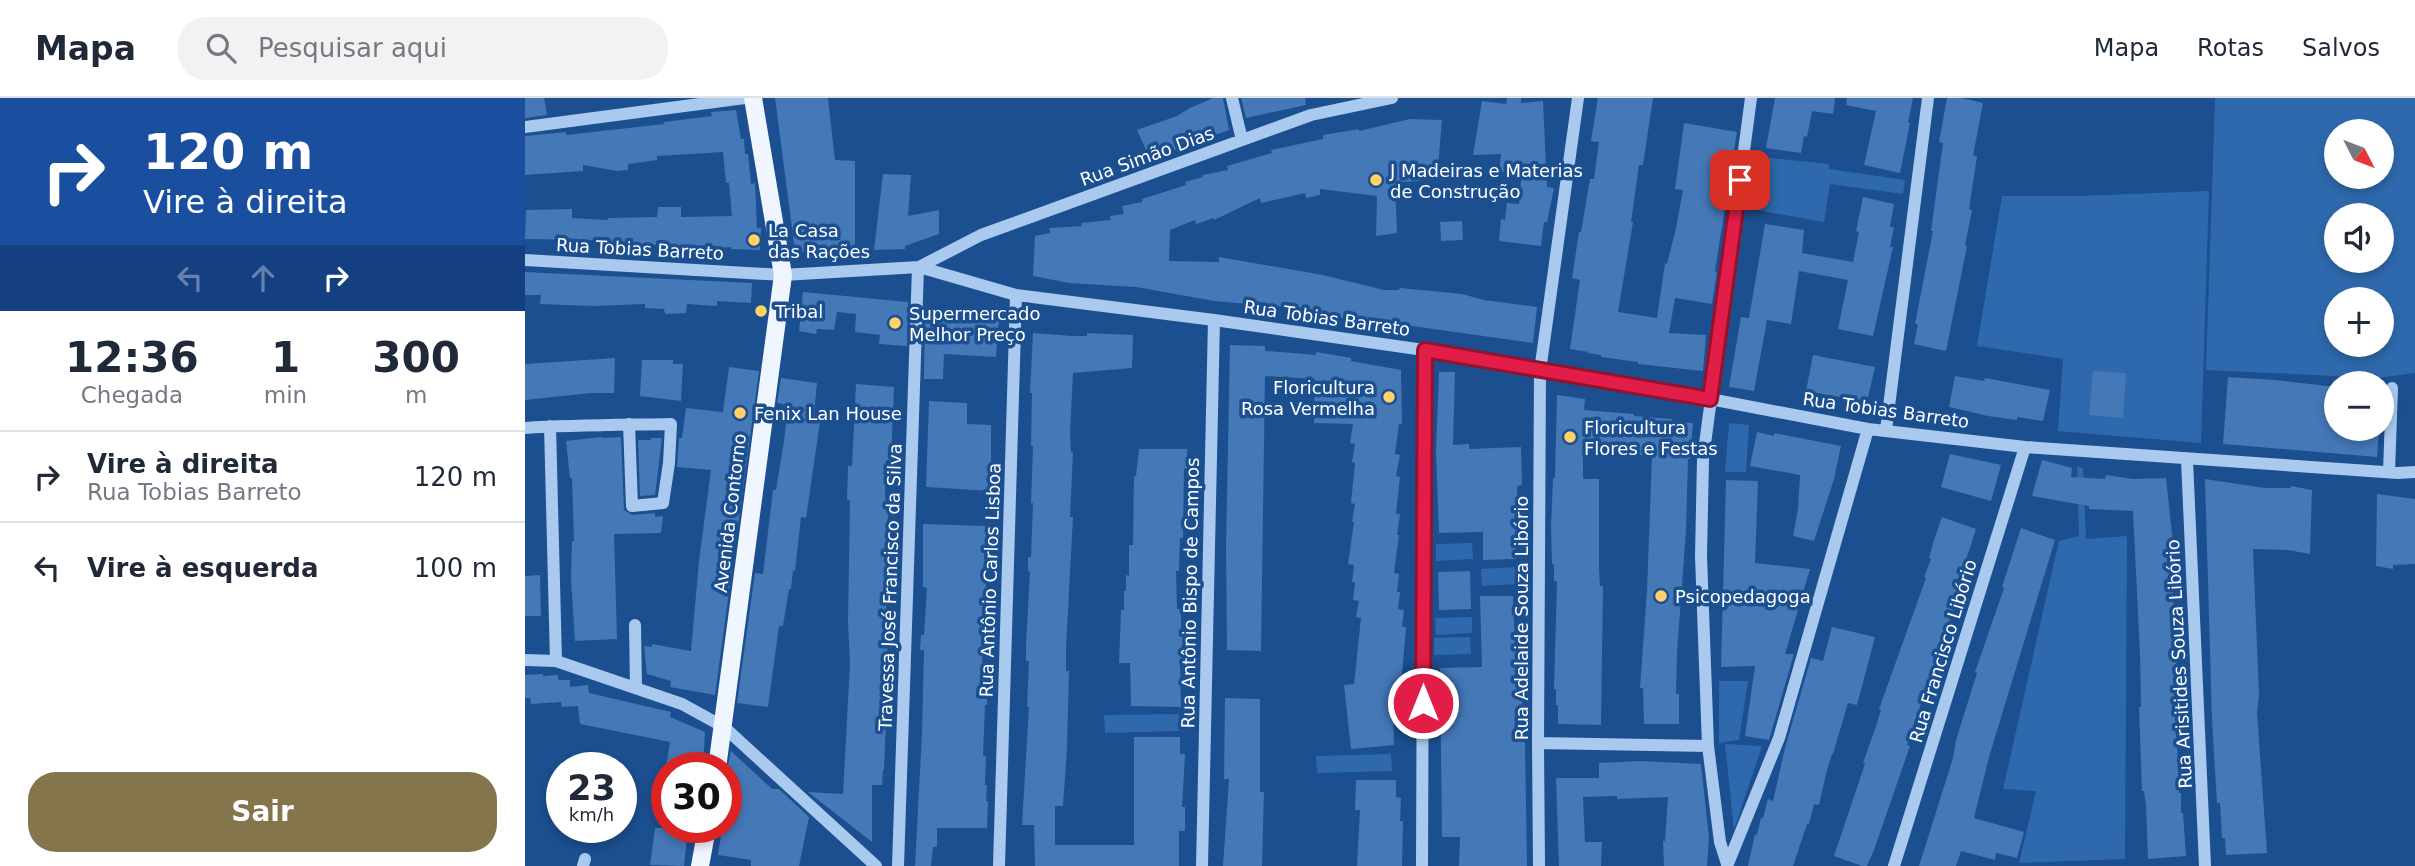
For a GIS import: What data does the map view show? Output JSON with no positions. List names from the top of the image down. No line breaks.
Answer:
{"streets":{"main road":["Avenida Contorno"],"street":["Rua Simão Dias","Rua Tobias Barreto","Rua Antônio Carlos Lisboa","Travessa José Francisco da Silva","Rua Antônio Bispo de Campos","Rua Adelaide Souza Libório","Rua Francisco Libório","Rua Arisitides Souza Libório"]},"crossings":[["Rua Simão Dias","Rua Tobias Barreto"],["Rua Simão Dias","Travessa José Francisco da Silva"],["Rua Tobias Barreto","Avenida Contorno"],["Rua Tobias Barreto","Rua Antônio Carlos Lisboa"],["Rua Tobias Barreto","Travessa José Francisco da Silva"],["Rua Tobias Barreto","Rua Antônio Bispo de Campos"],["Rua Tobias Barreto","Rua Adelaide Souza Libório"],["Rua Tobias Barreto","Rua Francisco Libório"],["Rua Tobias Barreto","Rua Arisitides Souza Libório"]],"places":["J Madeiras e Materias de Construção","La Casa das Rações","Tribal","Supermercado Melhor Preço","Floricultura Rosa Vermelha","Fenix Lan House","Floricultura Flores e Festas","Psicopedagoga"],"north":"bottom right","page":{"header":"Mapa","search":"Pesquisar aqui","nav":["Mapa","Rotas","Salvos"],"turn":["120 m","Vire à direita"],"map_buttons":["+","−"],"eta":["12:36","Chegada","1","min","300","m"],"list":[{"name":"Vire à direita","note":"Rua Tobias Barreto","value":"120 m"},{"name":"Vire à esquerda","value":"100 m"}],"speed":"23 km/h","limit":"30","buttons":"Sair"}}
